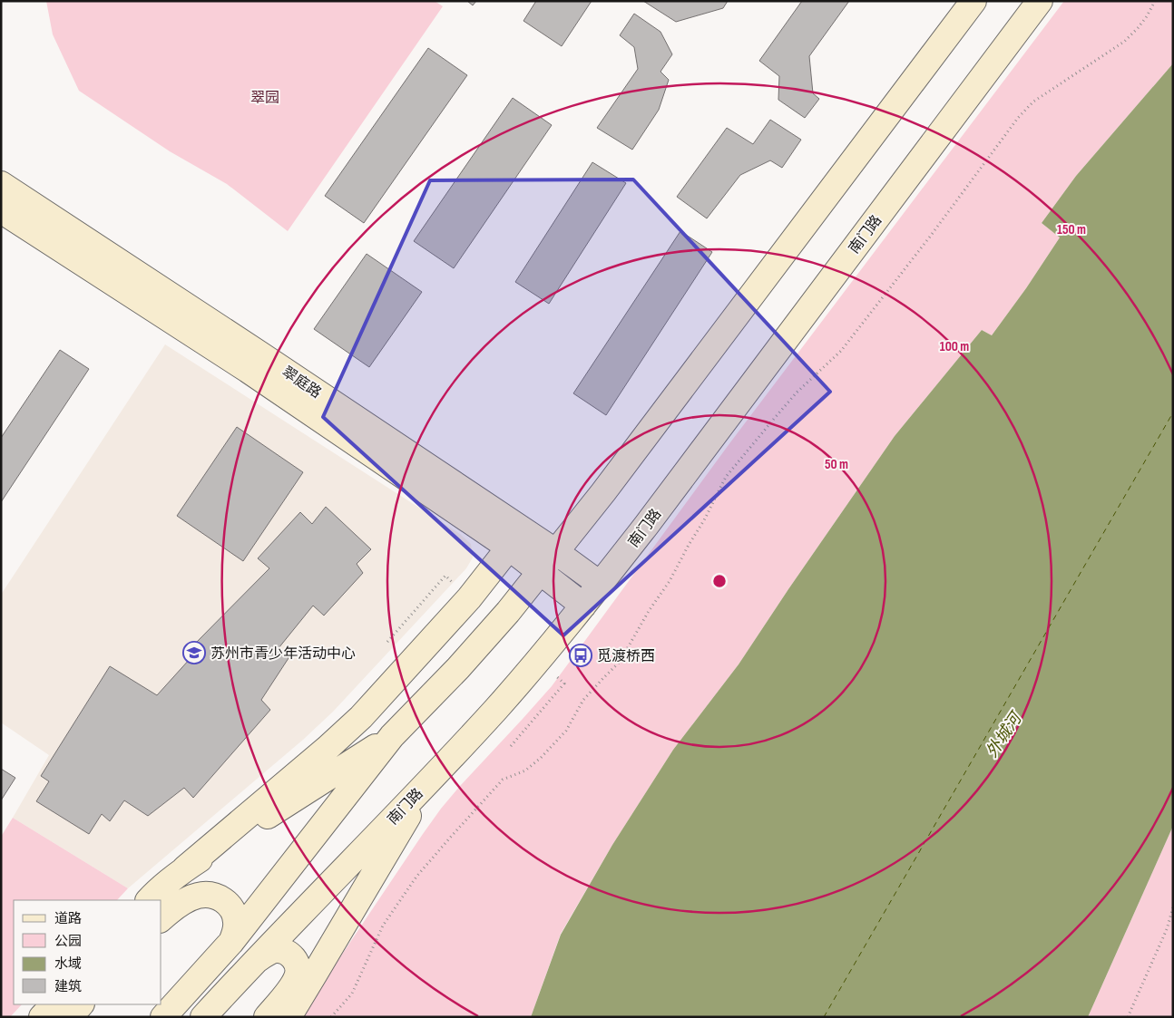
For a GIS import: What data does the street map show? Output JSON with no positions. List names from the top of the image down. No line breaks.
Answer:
{"streets":{"main road":["南门路","翠庭路"]},"crossings":[["南门路","翠庭路"]],"water":["外城河"],"parks":["翠园"],"places":{"school or university":["苏州市青少年活动中心"],"bus stop":["觅渡桥西"]},"legend":["道路","公园","水域","建筑"],"rings":["150 m","100 m","50 m"]}
